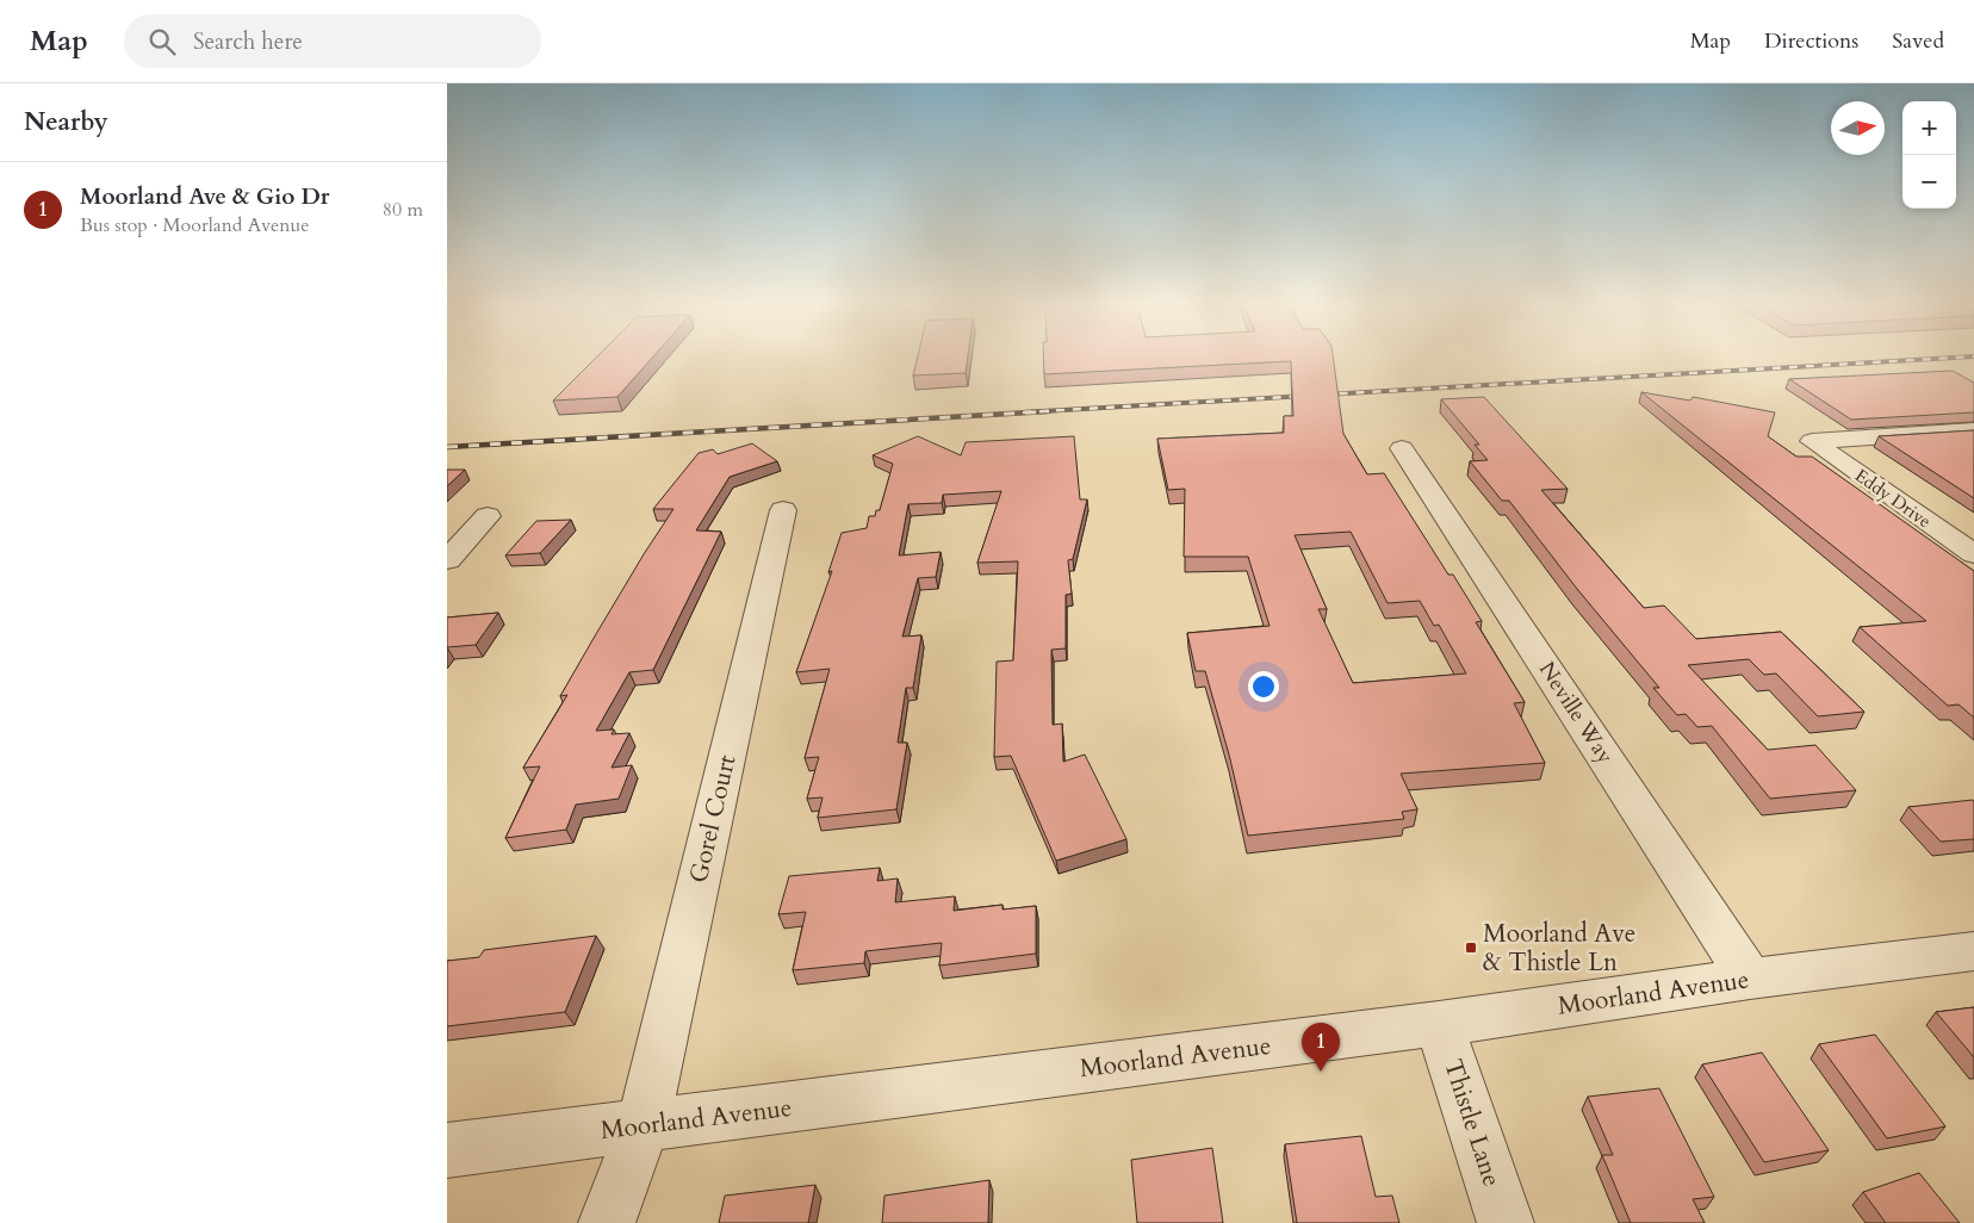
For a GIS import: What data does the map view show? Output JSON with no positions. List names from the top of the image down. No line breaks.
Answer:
{"streets":{"street":["Eddy Drive","Neville Way","Gorel Court","Moorland Avenue","Thistle Lane"]},"crossings":[["Neville Way","Moorland Avenue"],["Gorel Court","Moorland Avenue"],["Moorland Avenue","Thistle Lane"]],"places":{"transit":["Moorland Ave & Thistle Ln"]},"north":"right","page":{"header":"Map","search":"Search here","nav":["Map","Directions","Saved"],"heading":"Nearby","map_buttons":["+","−"],"list":[{"mark":"1","name":"Moorland Ave & Gio Dr","note":"Bus stop · Moorland Avenue","value":"80 m"}],"pins":"1"}}
